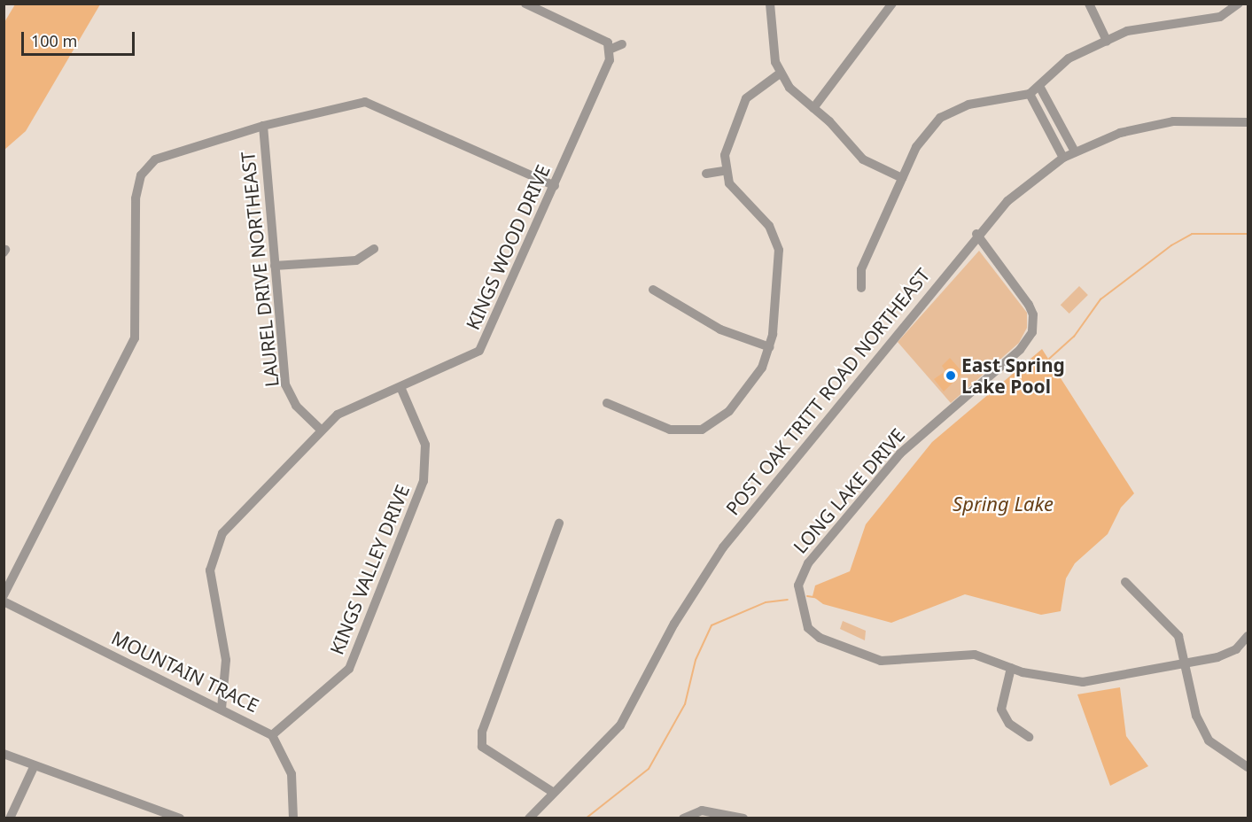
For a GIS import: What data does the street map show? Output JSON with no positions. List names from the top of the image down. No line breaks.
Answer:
{"streets":{"street":["KINGS WOOD DRIVE","LAUREL DRIVE NORTHEAST","POST OAK TRITT ROAD NORTHEAST","LONG LAKE DRIVE","KINGS VALLEY DRIVE","MOUNTAIN TRACE"]},"crossings":[["KINGS WOOD DRIVE","LAUREL DRIVE NORTHEAST"],["KINGS WOOD DRIVE","KINGS VALLEY DRIVE"],["KINGS WOOD DRIVE","MOUNTAIN TRACE"],["POST OAK TRITT ROAD NORTHEAST","LONG LAKE DRIVE"],["KINGS VALLEY DRIVE","MOUNTAIN TRACE"]],"water":["Spring Lake"],"places":["East Spring Lake Pool"],"scale_bar":"100 m"}
